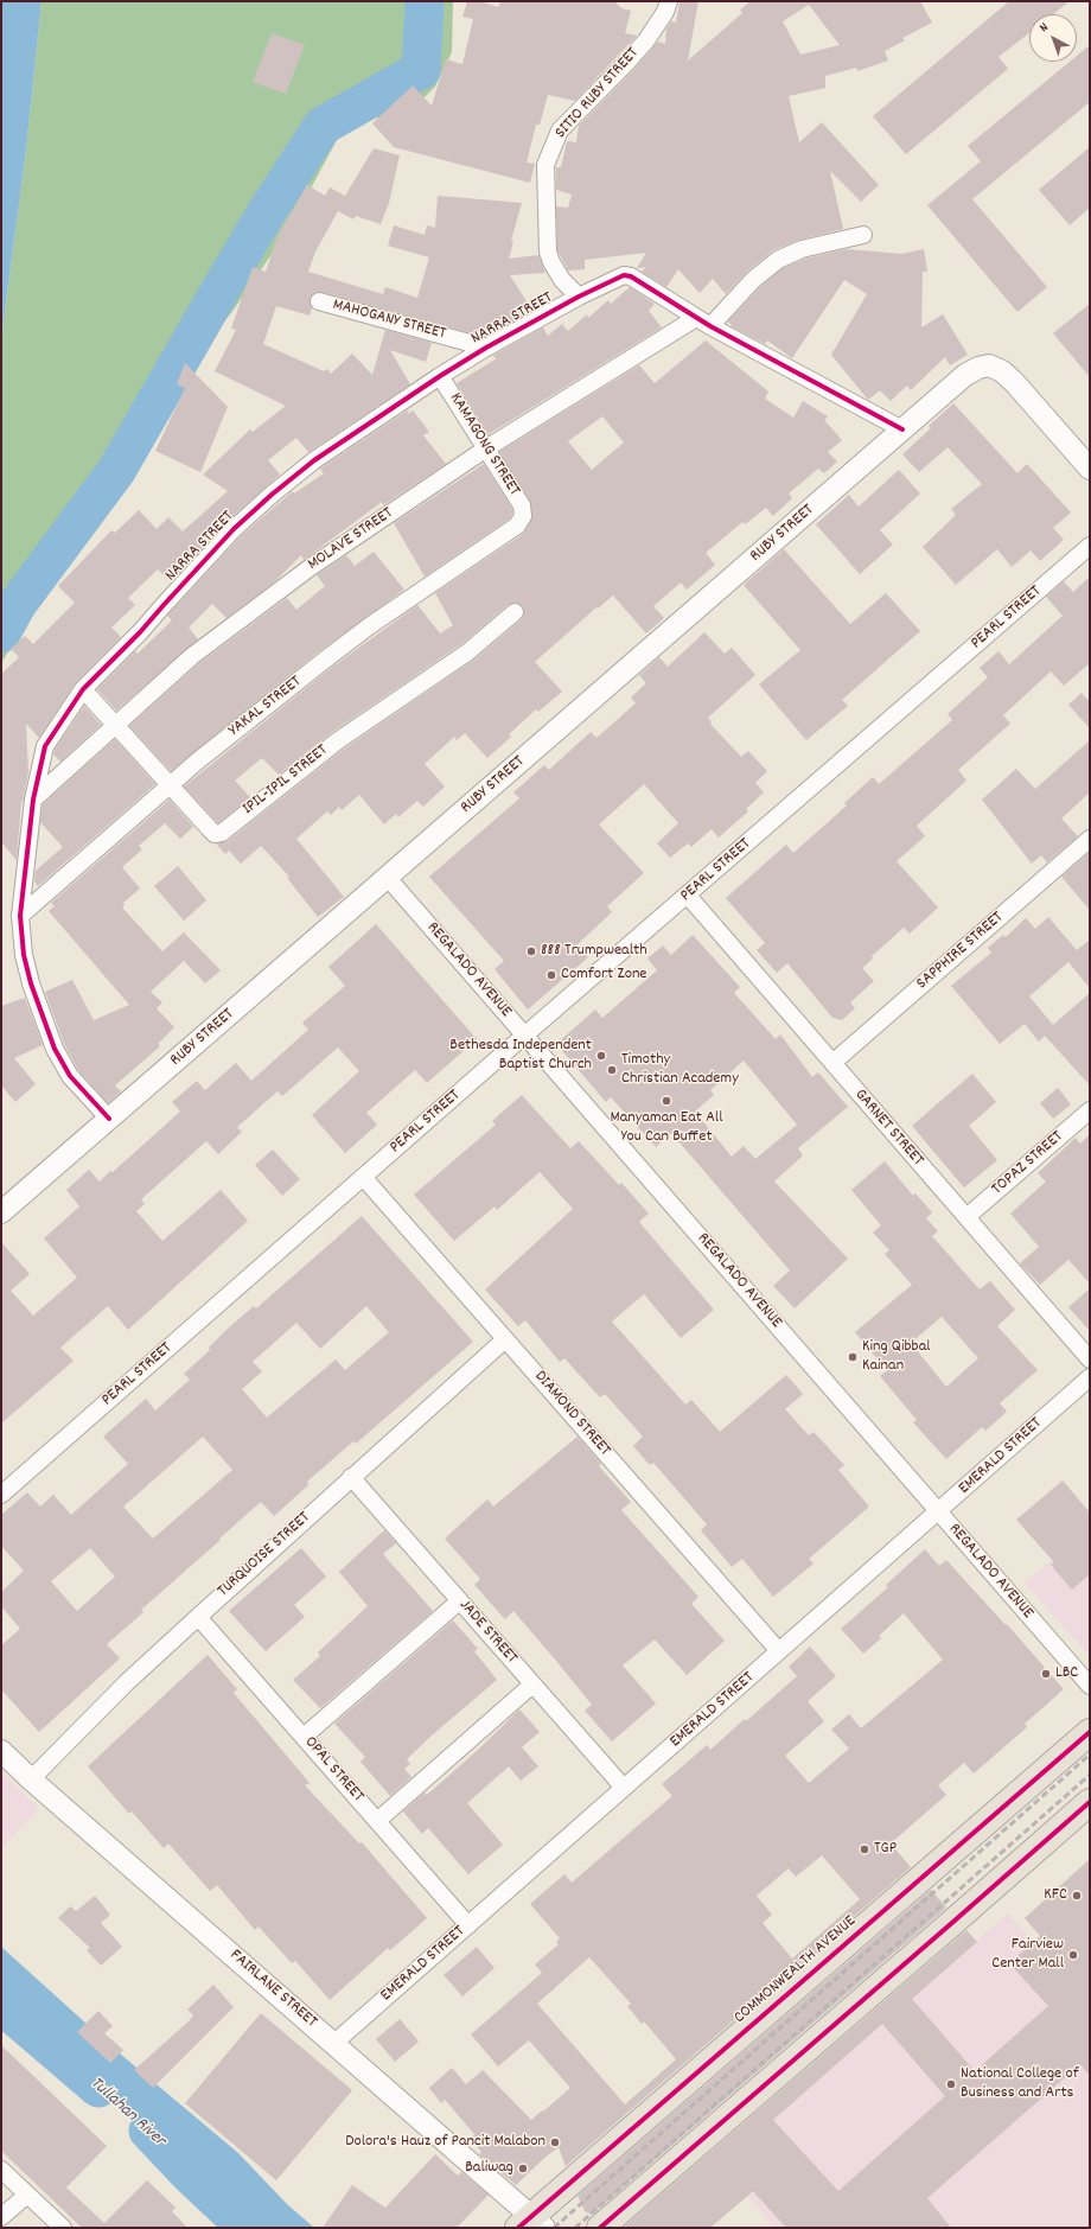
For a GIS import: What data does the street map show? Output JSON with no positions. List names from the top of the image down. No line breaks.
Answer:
{"streets":{"main road":["COMMONWEALTH AVENUE"],"street":["SITIO RUBY STREET","NARRA STREET","MAHOGANY STREET","KAMAGONG STREET","RUBY STREET","MOLAVE STREET","PEARL STREET","YAKAL STREET","IPIL-IPIL STREET","SAPPHIRE STREET","REGALADO AVENUE","GARNET STREET","TOPAZ STREET","DIAMOND STREET","EMERALD STREET","TURQUOISE STREET","JADE STREET","OPAL STREET","FAIRLANE STREET"]},"crossings":[["SITIO RUBY STREET","NARRA STREET"],["NARRA STREET","MAHOGANY STREET"],["NARRA STREET","KAMAGONG STREET"],["NARRA STREET","RUBY STREET"],["NARRA STREET","MOLAVE STREET"],["NARRA STREET","YAKAL STREET"],["NARRA STREET","IPIL-IPIL STREET"],["KAMAGONG STREET","MOLAVE STREET"],["KAMAGONG STREET","YAKAL STREET"],["RUBY STREET","REGALADO AVENUE"],["MOLAVE STREET","IPIL-IPIL STREET"],["PEARL STREET","REGALADO AVENUE"],["PEARL STREET","GARNET STREET"],["PEARL STREET","DIAMOND STREET"],["YAKAL STREET","IPIL-IPIL STREET"],["SAPPHIRE STREET","GARNET STREET"],["REGALADO AVENUE","EMERALD STREET"],["GARNET STREET","TOPAZ STREET"],["DIAMOND STREET","EMERALD STREET"],["DIAMOND STREET","TURQUOISE STREET"],["EMERALD STREET","JADE STREET"],["EMERALD STREET","OPAL STREET"],["EMERALD STREET","FAIRLANE STREET"],["TURQUOISE STREET","JADE STREET"],["TURQUOISE STREET","OPAL STREET"],["TURQUOISE STREET","FAIRLANE STREET"],["COMMONWEALTH AVENUE","FAIRLANE STREET"]],"water":["Tullahan River"],"places":["888 Trumpwealth","Comfort Zone","Bethesda Independent Baptist Church","Timothy Christian Academy","Manyaman Eat All You Can Buffet","King Qibbal Kainan","LBC","TGP","KFC","Fairview Center Mall","National College of Business and Arts","Dolora's Hauz of Pancit Malabon","Baliwag"],"north":"top left"}
